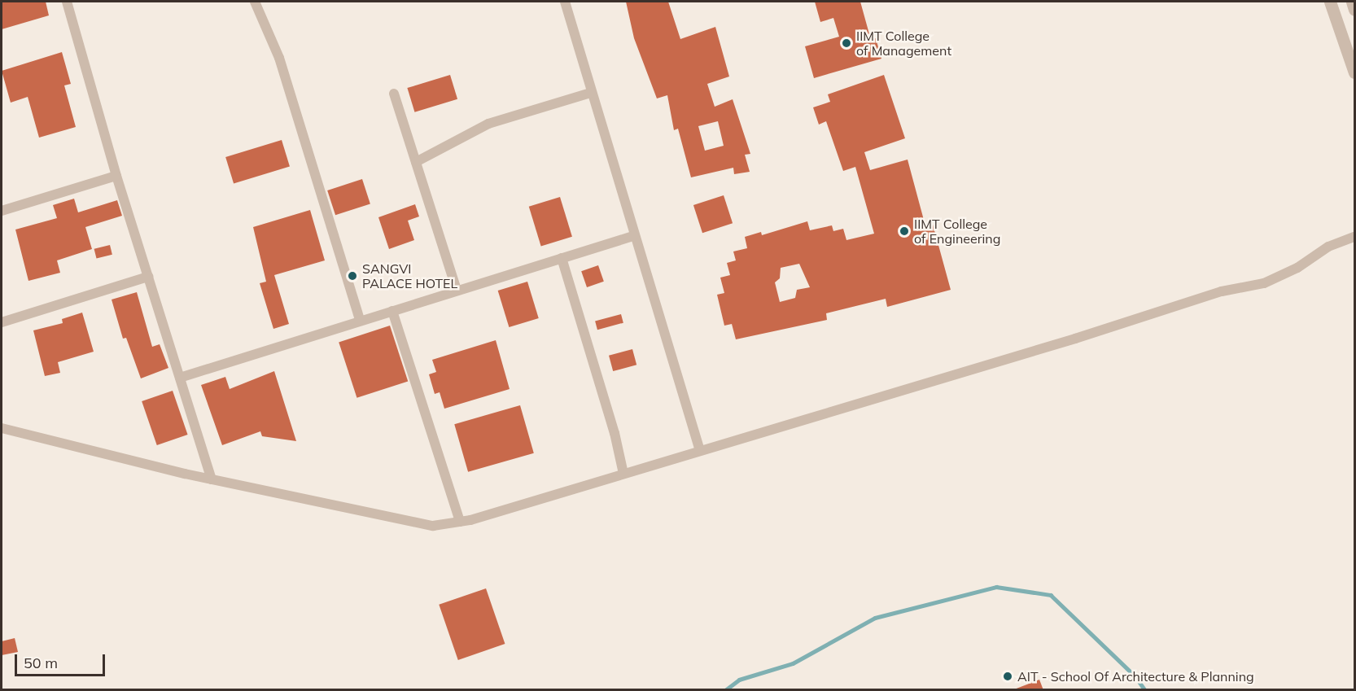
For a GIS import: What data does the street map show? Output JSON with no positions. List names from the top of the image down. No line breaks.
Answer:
{"places":["IIMT College of Management","IIMT College of Engineering","SANGVI PALACE HOTEL","AIT - School Of Architecture & Planning"],"scale_bar":"50 m"}
